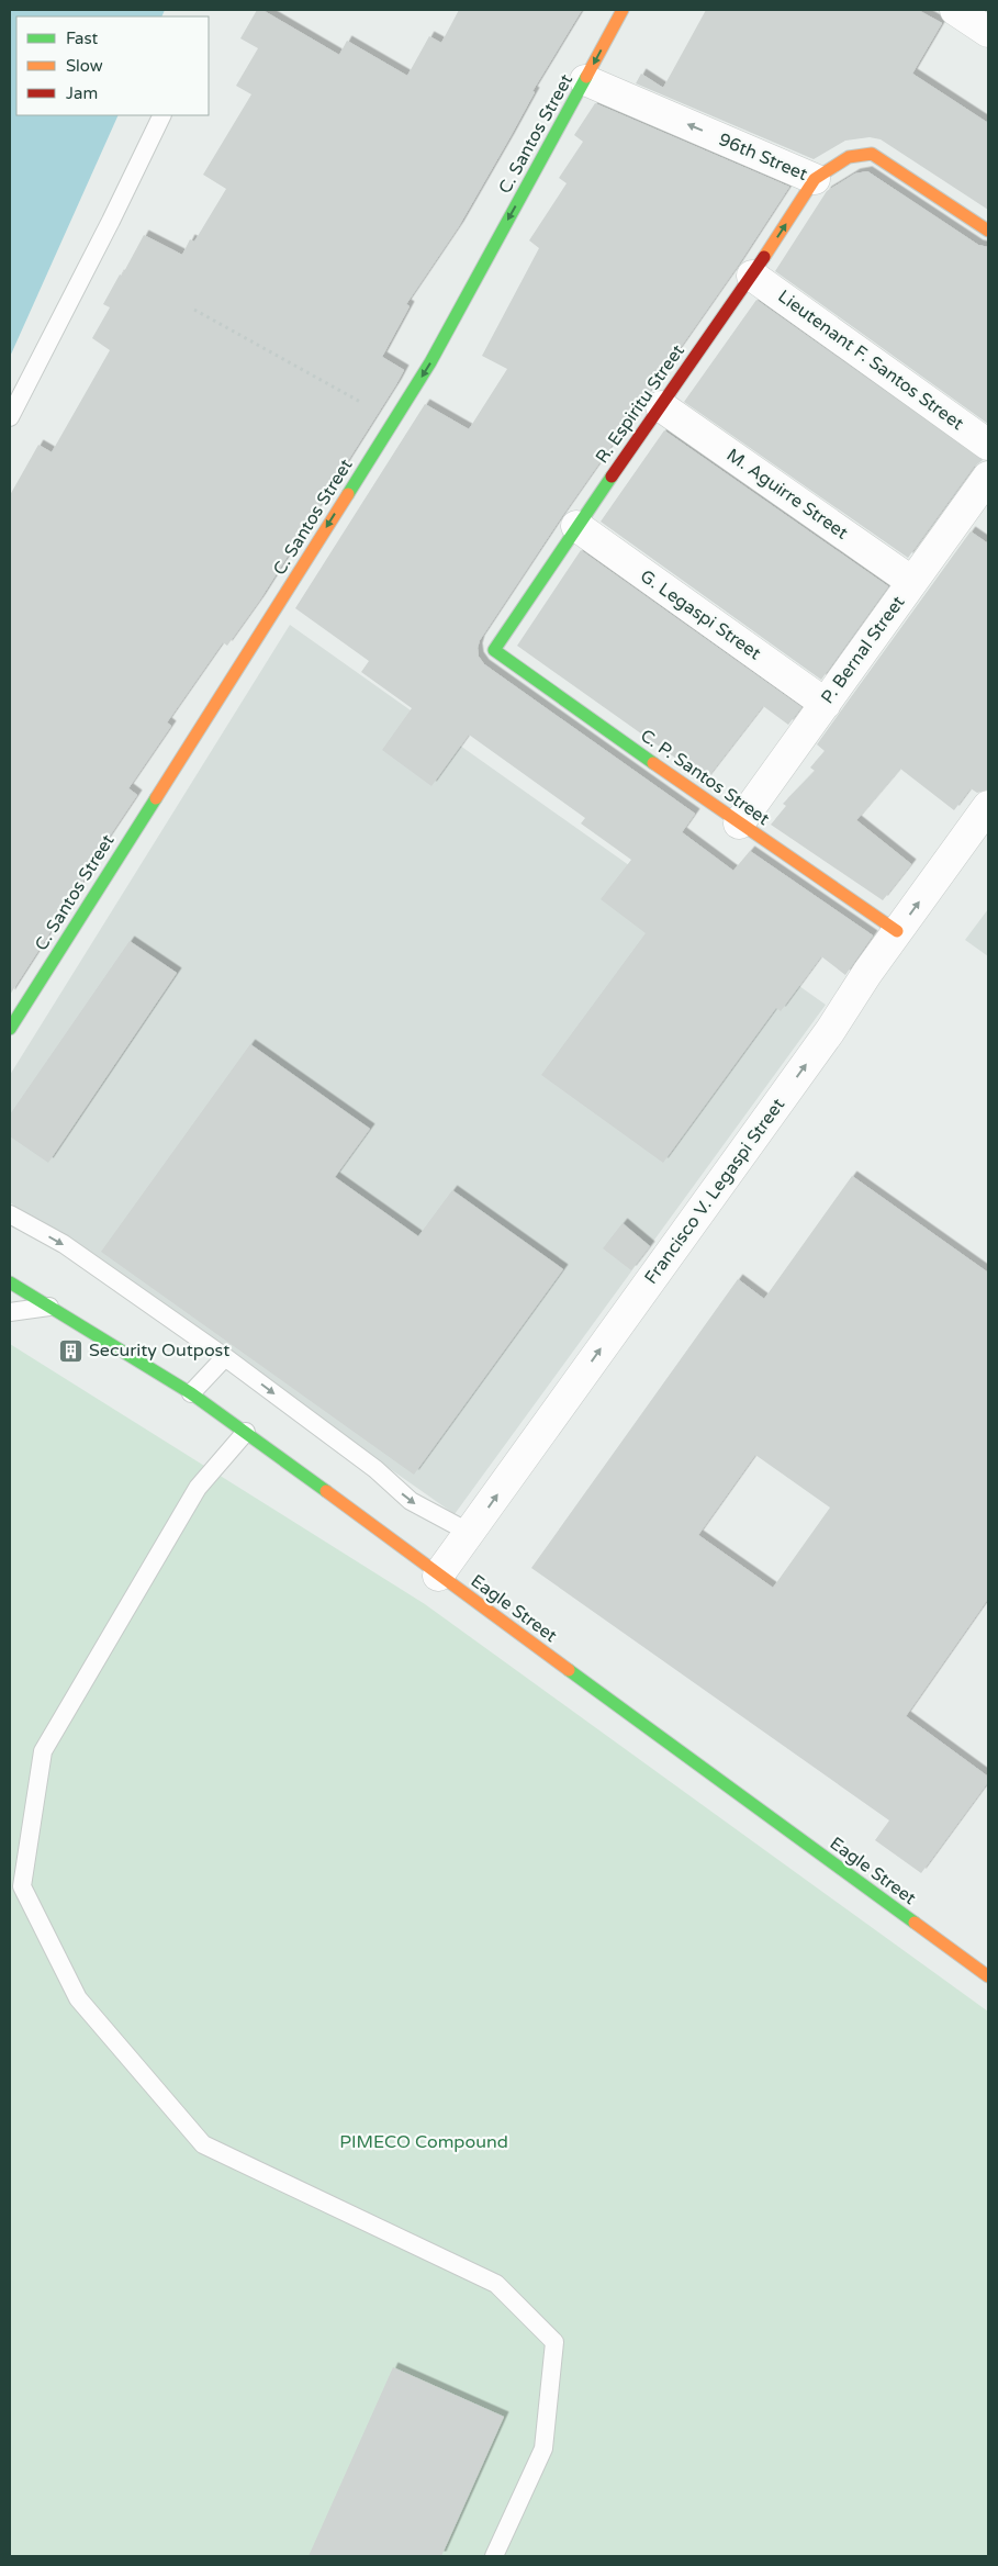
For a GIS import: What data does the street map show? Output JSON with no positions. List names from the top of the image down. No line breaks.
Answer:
{"streets":{"street":["C. Santos Street","96th Street","Lieutenant F. Santos Street","R. Espiritu Street","M. Aguirre Street","G. Legaspi Street","P. Bernal Street","C. P. Santos Street","Francisco V. Legaspi Street","Eagle Street"]},"crossings":[["C. Santos Street","96th Street"],["96th Street","R. Espiritu Street"],["Lieutenant F. Santos Street","R. Espiritu Street"],["R. Espiritu Street","M. Aguirre Street"],["R. Espiritu Street","G. Legaspi Street"],["R. Espiritu Street","C. P. Santos Street"],["M. Aguirre Street","P. Bernal Street"],["G. Legaspi Street","P. Bernal Street"],["P. Bernal Street","C. P. Santos Street"],["C. P. Santos Street","Francisco V. Legaspi Street"],["Francisco V. Legaspi Street","Eagle Street"]],"one_way":["C. Santos Street","96th Street","Francisco V. Legaspi Street"],"parks":["PIMECO Compound"],"places":{"building":["Security Outpost"]},"legend":["Fast","Slow","Jam"]}
